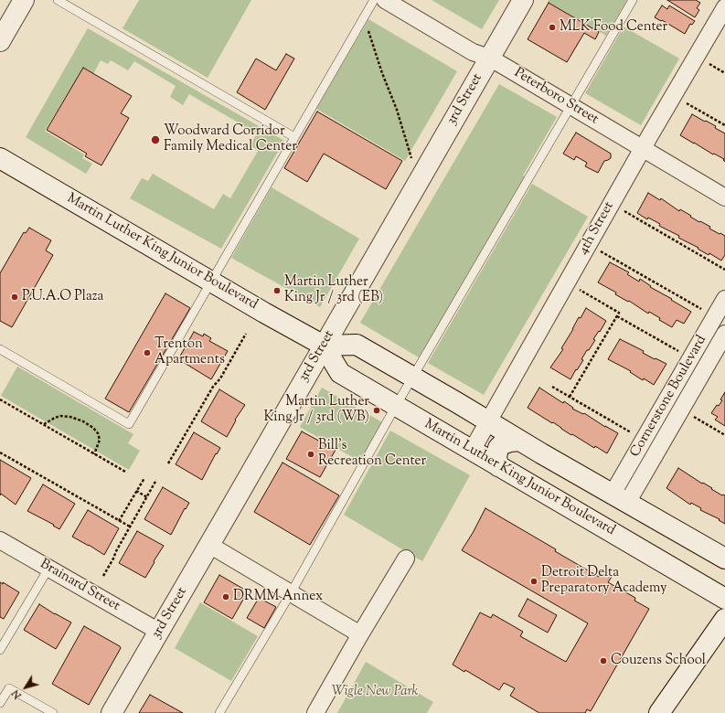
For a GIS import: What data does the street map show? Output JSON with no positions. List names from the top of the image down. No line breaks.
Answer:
{"streets":{"main road":["3rd Street","Martin Luther King Junior Boulevard"],"street":["Peterboro Street","4th Street","Cornerstone Boulevard","Brainard Street"]},"crossings":[["Peterboro Street","3rd Street"],["Peterboro Street","4th Street"],["3rd Street","Martin Luther King Junior Boulevard"],["3rd Street","Brainard Street"],["4th Street","Martin Luther King Junior Boulevard"]],"parks":["Wigle New Park"],"places":["MLK Food Center","Woodward Corridor Family Medical Center","Martin Luther King Jr / 3rd (EB)","P.U.A.O Plaza","Trenton Apartments","Martin Luther King Jr / 3rd (WB)","Bill's Recreation Center","Detroit Delta Preparatory Academy","DRMM Annex","Couzens School"],"north":"bottom left"}
